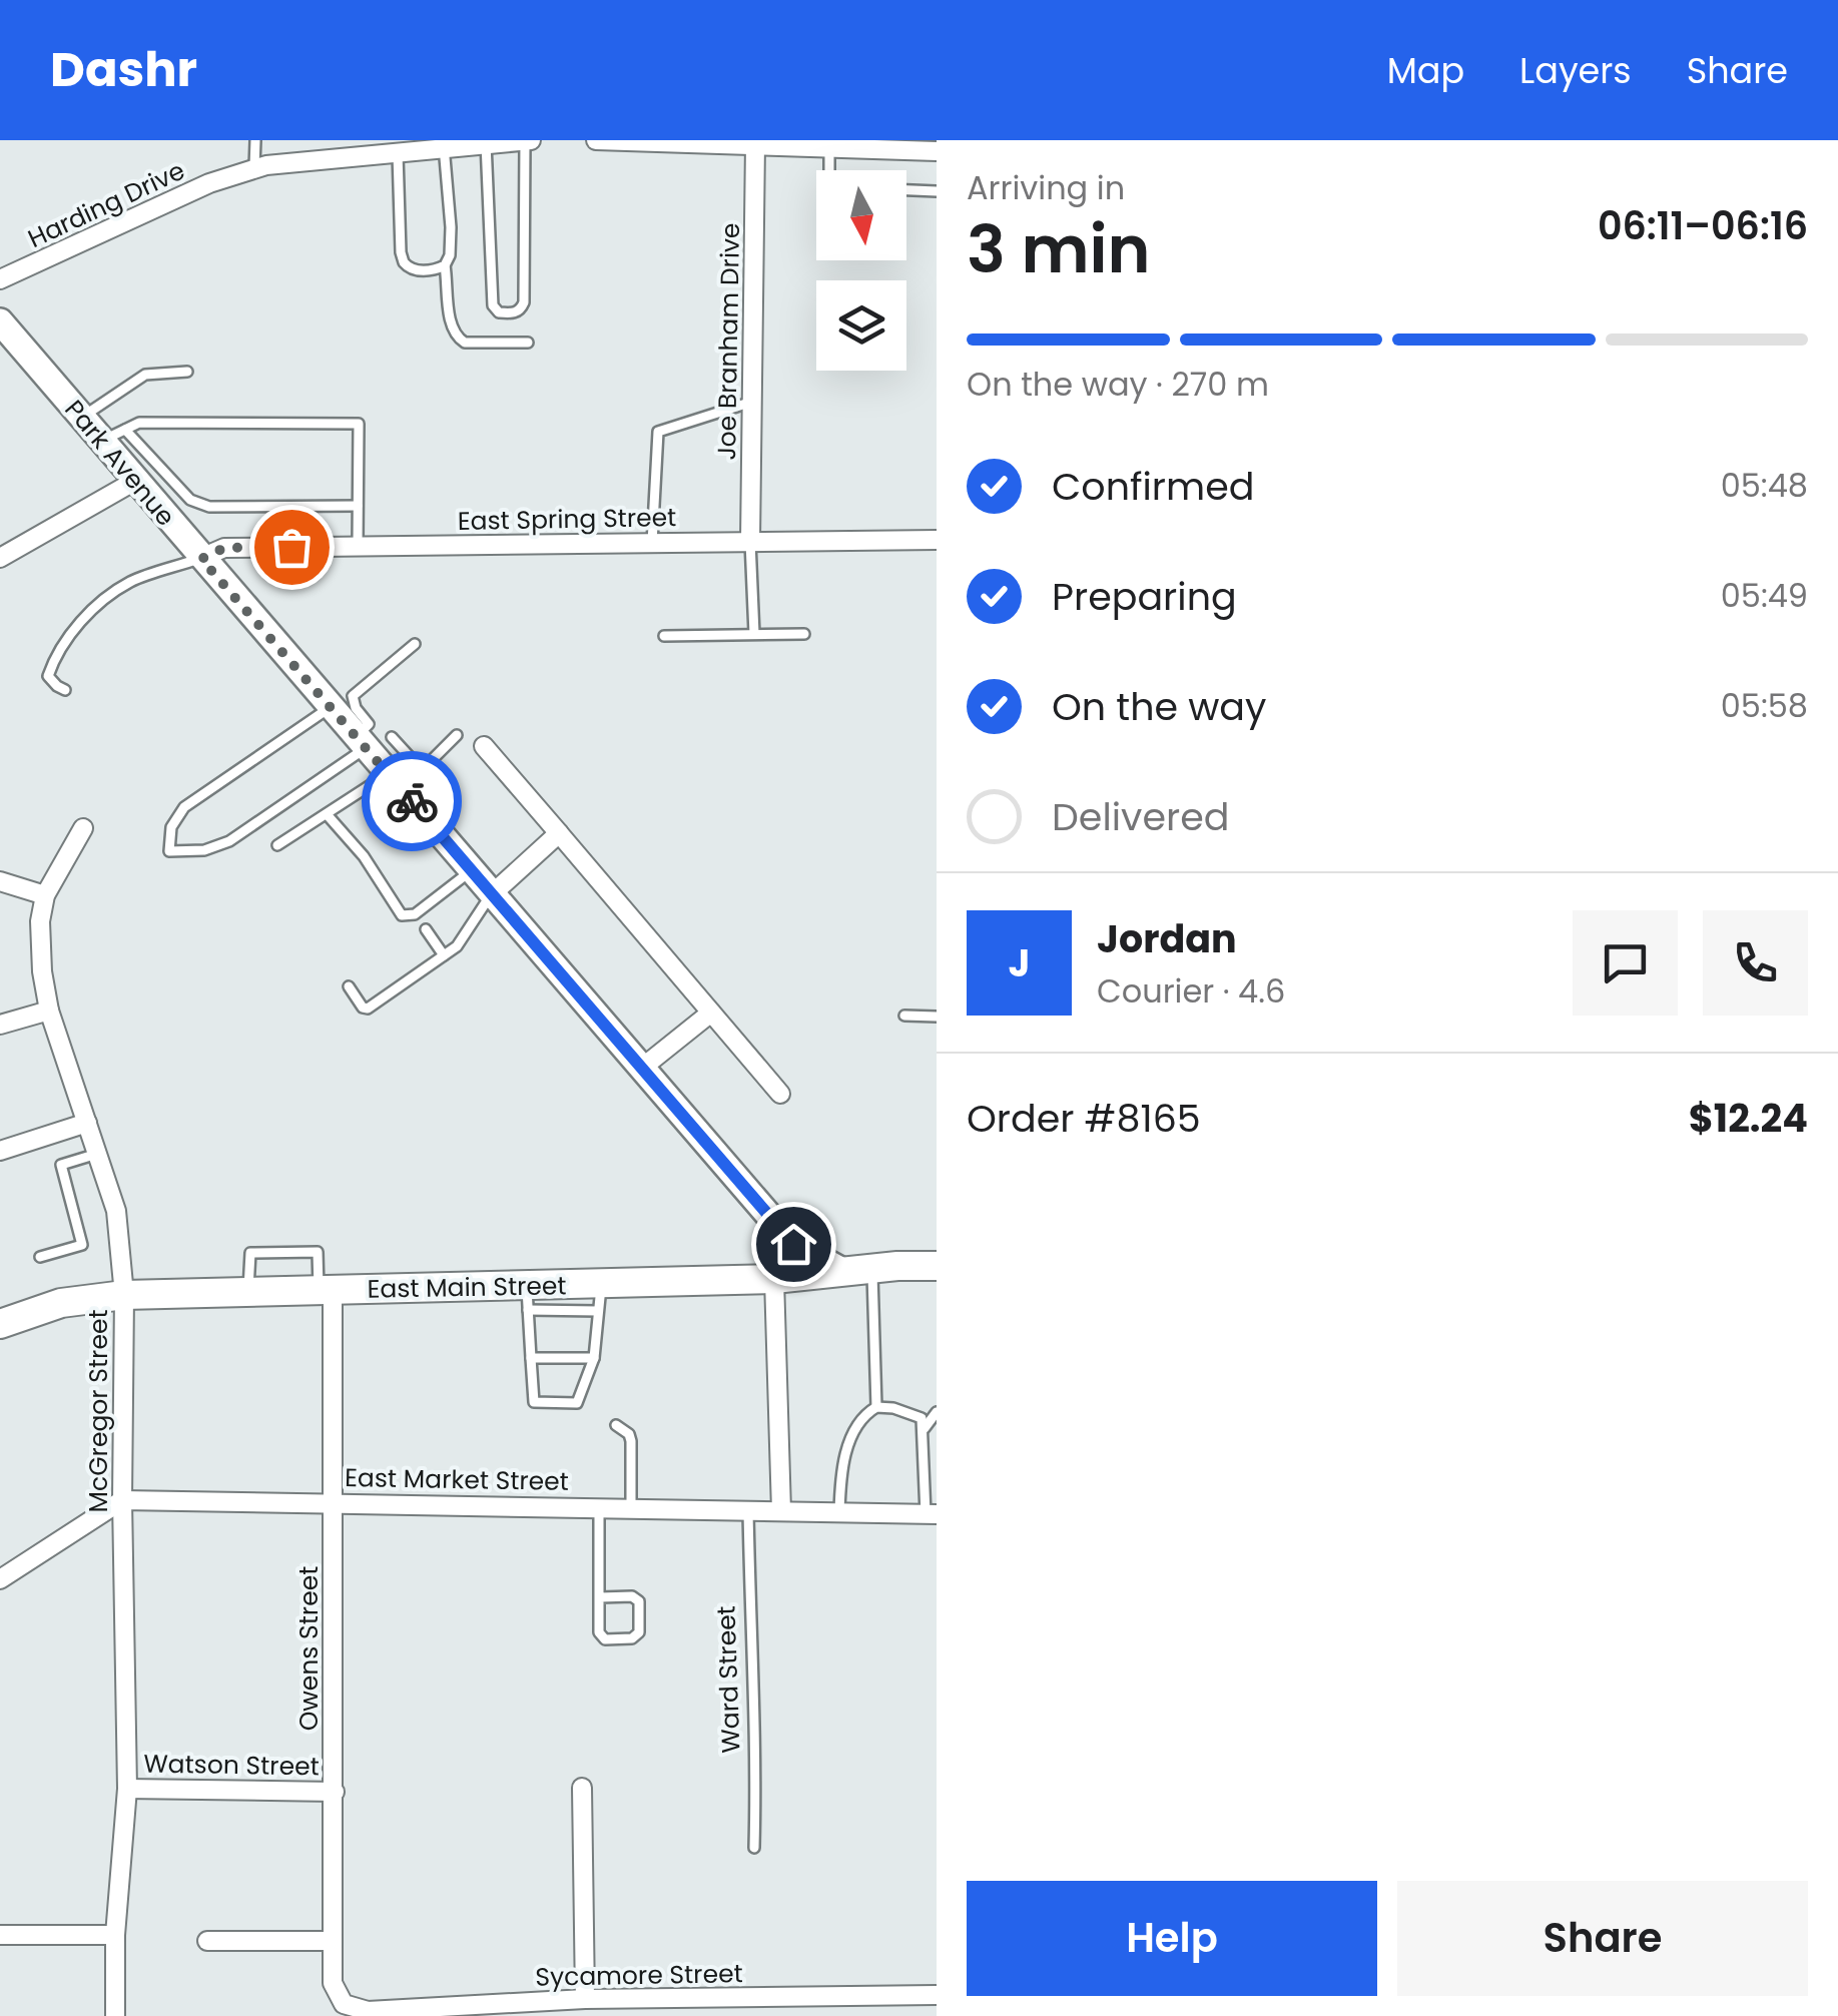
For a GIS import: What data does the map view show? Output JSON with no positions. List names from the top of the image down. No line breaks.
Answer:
{"streets":{"main road":["East Main Street"],"street":["Harding Drive","Joe Branham Drive","Park Avenue","East Spring Street","McGregor Street","East Market Street","Owens Street","Watson Street","Sycamore Street"],"lane":["Ward Street"]},"crossings":[["Joe Branham Drive","East Spring Street"],["Park Avenue","East Spring Street"],["Park Avenue","East Main Street"],["East Main Street","McGregor Street"],["East Main Street","Owens Street"],["McGregor Street","East Market Street"],["McGregor Street","Watson Street"],["East Market Street","Owens Street"],["East Market Street","Ward Street"],["Owens Street","Watson Street"],["Owens Street","Sycamore Street"]],"north":"bottom","page":{"header":"Dashr","nav":["Map","Layers","Share"],"heading":["3 min","Arriving in","06:11–06:16"],"panel":["Jordan","Courier · 4.6","Order #8165","$12.24"],"bar":"On the way · 270 m","list":[["Confirmed","05:48"],["Preparing","05:49"],["On the way","05:58"],"Delivered"],"round":"J","buttons":["Help","Share"]}}
